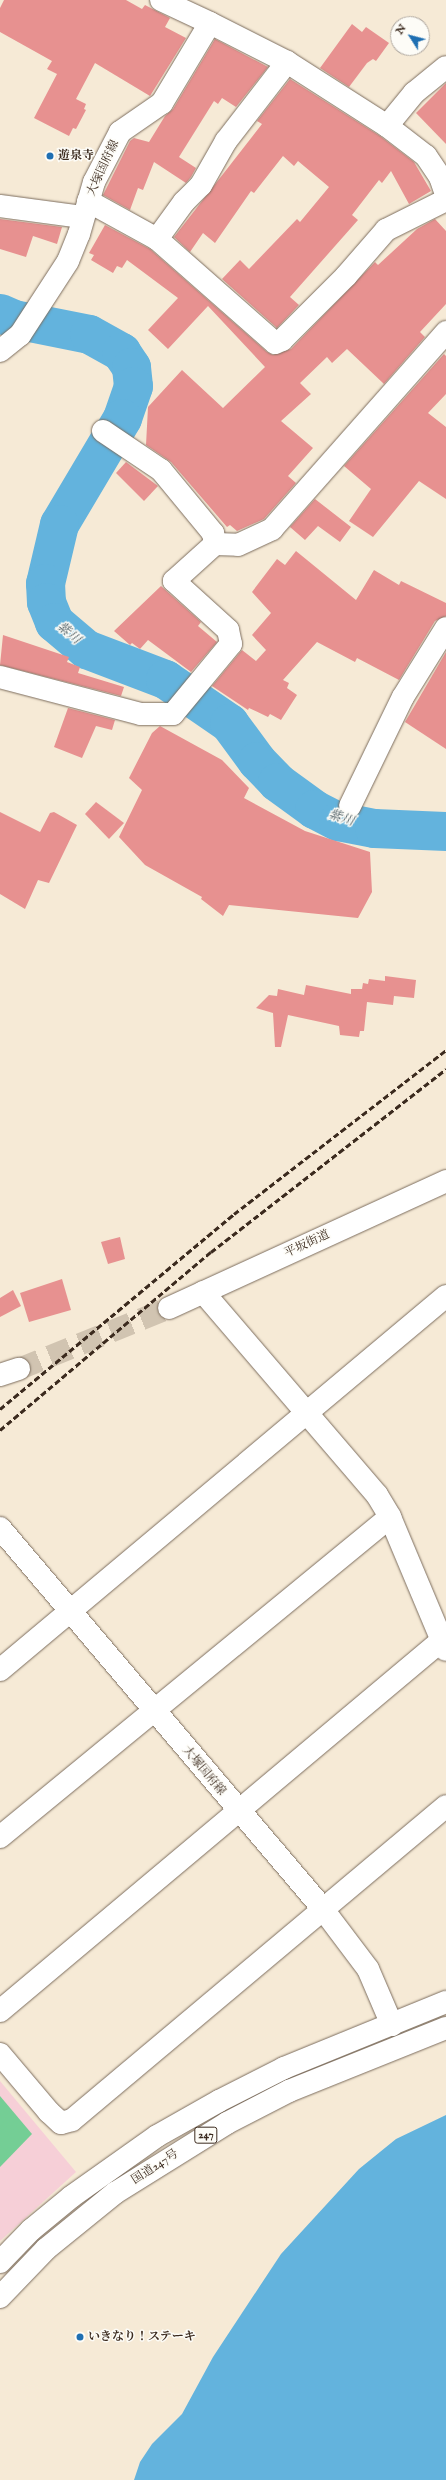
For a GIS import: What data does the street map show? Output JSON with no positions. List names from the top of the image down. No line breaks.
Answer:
{"streets":{"main road":["大塚国府線","平坂街道","247","国道247号"]},"crossings":[["大塚国府線","国道247号"]],"water":["紫川"],"places":["遊泉寺","いきなり！ステーキ"],"north":"top left"}
